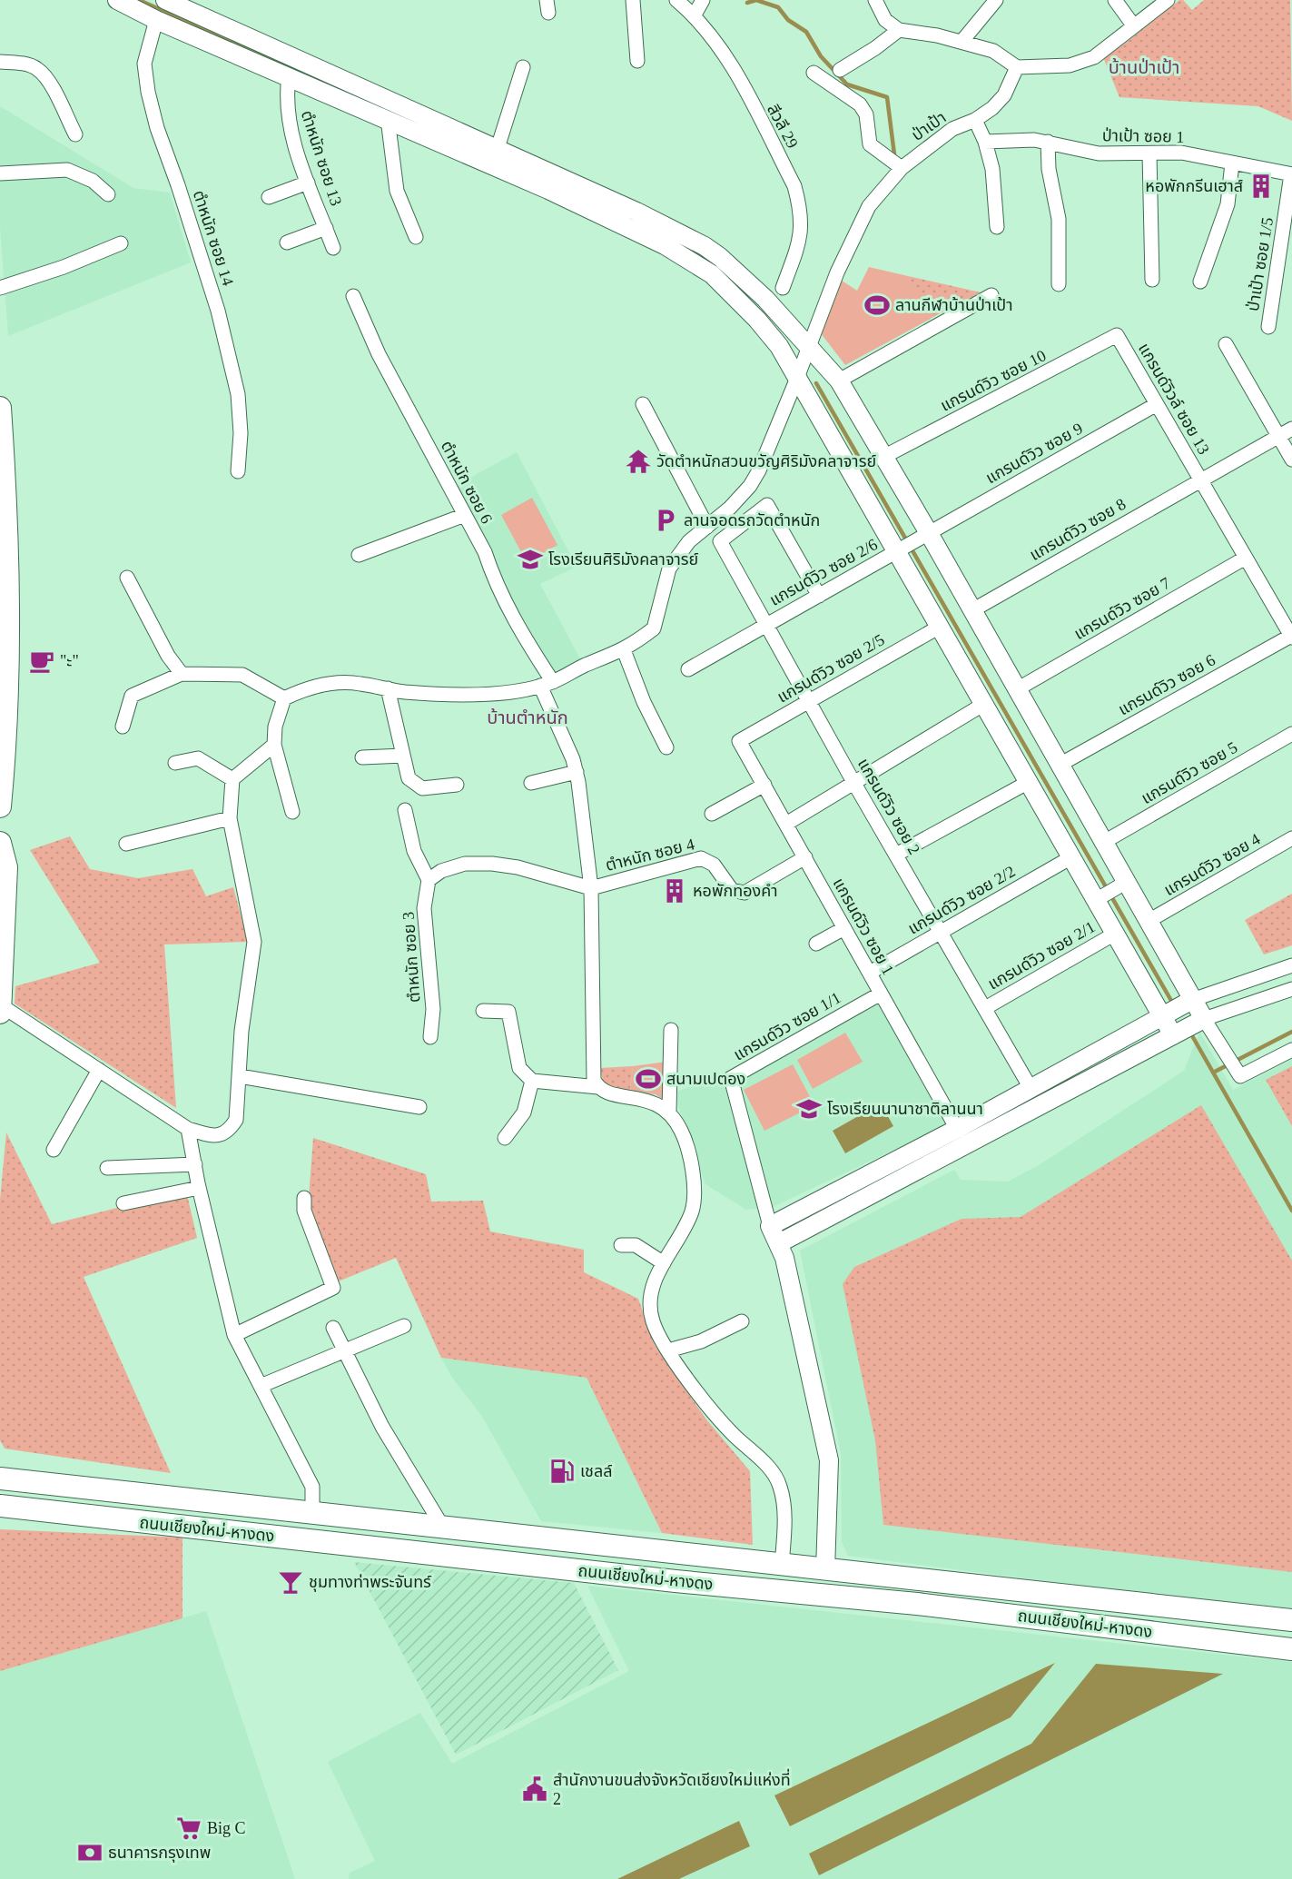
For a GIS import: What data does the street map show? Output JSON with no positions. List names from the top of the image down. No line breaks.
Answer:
{"streets":{"main road":["ถนนเชียงใหม่-หางดง"],"street":["สีวลี 29","ป่าเป้า","ป่าเป้า ซอย 1","ตำหนัก ซอย 13","ตำหนัก ซอย 14","ป่าเป้า ซอย 1/5","แกรนด์วิว ซอย 10","แกรนด์วิวล์ ซอย 13","แกรนด์วิว ซอย 9","ตำหนัก ซอย 6","แกรนด์วิว ซอย 8","แกรนด์วิว ซอย 2/6","แกรนด์วิว ซอย 7","แกรนด์วิว ซอย 2/5","แกรนด์วิว ซอย 6","แกรนด์วิว ซอย 5","แกรนด์วิว ซอย 2","ตำหนัก ซอย 4","แกรนด์วิว ซอย 4","แกรนด์วิว ซอย 2/2","แกรนด์วิว ซอย 1","แกรนด์วิว ซอย 2/1","ตำหนัก ซอย 3","แกรนด์วิว ซอย 1/1"]},"crossings":[["ป่าเป้า","ตำหนัก ซอย 6"],["ป่าเป้า ซอย 1","ป่าเป้า ซอย 1/5"],["แกรนด์วิว ซอย 10","แกรนด์วิวล์ ซอย 13"],["แกรนด์วิวล์ ซอย 13","แกรนด์วิว ซอย 9"],["แกรนด์วิวล์ ซอย 13","แกรนด์วิว ซอย 8"],["แกรนด์วิวล์ ซอย 13","แกรนด์วิว ซอย 7"],["แกรนด์วิวล์ ซอย 13","แกรนด์วิว ซอย 6"],["แกรนด์วิว ซอย 9","แกรนด์วิว ซอย 2/6"],["ตำหนัก ซอย 6","ตำหนัก ซอย 4"],["แกรนด์วิว ซอย 2/6","แกรนด์วิว ซอย 2"],["แกรนด์วิว ซอย 2/5","แกรนด์วิว ซอย 2"],["แกรนด์วิว ซอย 2/5","แกรนด์วิว ซอย 1"],["แกรนด์วิว ซอย 2","แกรนด์วิว ซอย 2/2"],["แกรนด์วิว ซอย 2","แกรนด์วิว ซอย 2/1"],["ตำหนัก ซอย 4","แกรนด์วิว ซอย 1"],["แกรนด์วิว ซอย 2/2","แกรนด์วิว ซอย 1"],["แกรนด์วิว ซอย 1","แกรนด์วิว ซอย 1/1"]],"districts":["บ้านป่าเป้า","บ้านตำหนัก"],"places":{"building":["หอพักกรีนเฮาส์","หอพักทองคำ"],"sports":["ลานกีฬาบ้านป่าเป้า","สนามเปตอง"],"temple":["วัดตำหนักสวนขวัญศิริมังคลาจารย์"],"parking":["ลานจอดรถวัดตำหนัก"],"school or university":["โรงเรียนศิริมังคลาจารย์","โรงเรียนนานาชาติลานนา"],"cafe":["\"ะ\""],"fuel station":["เชลล์"],"bar":["ชุมทางท่าพระจันทร์"],"public building":["สำนักงานขนส่งจังหวัดเชียงใหม่แห่งที่ 2"],"supermarket":["Big C"],"bank":["ธนาคารกรุงเทพ"]}}
